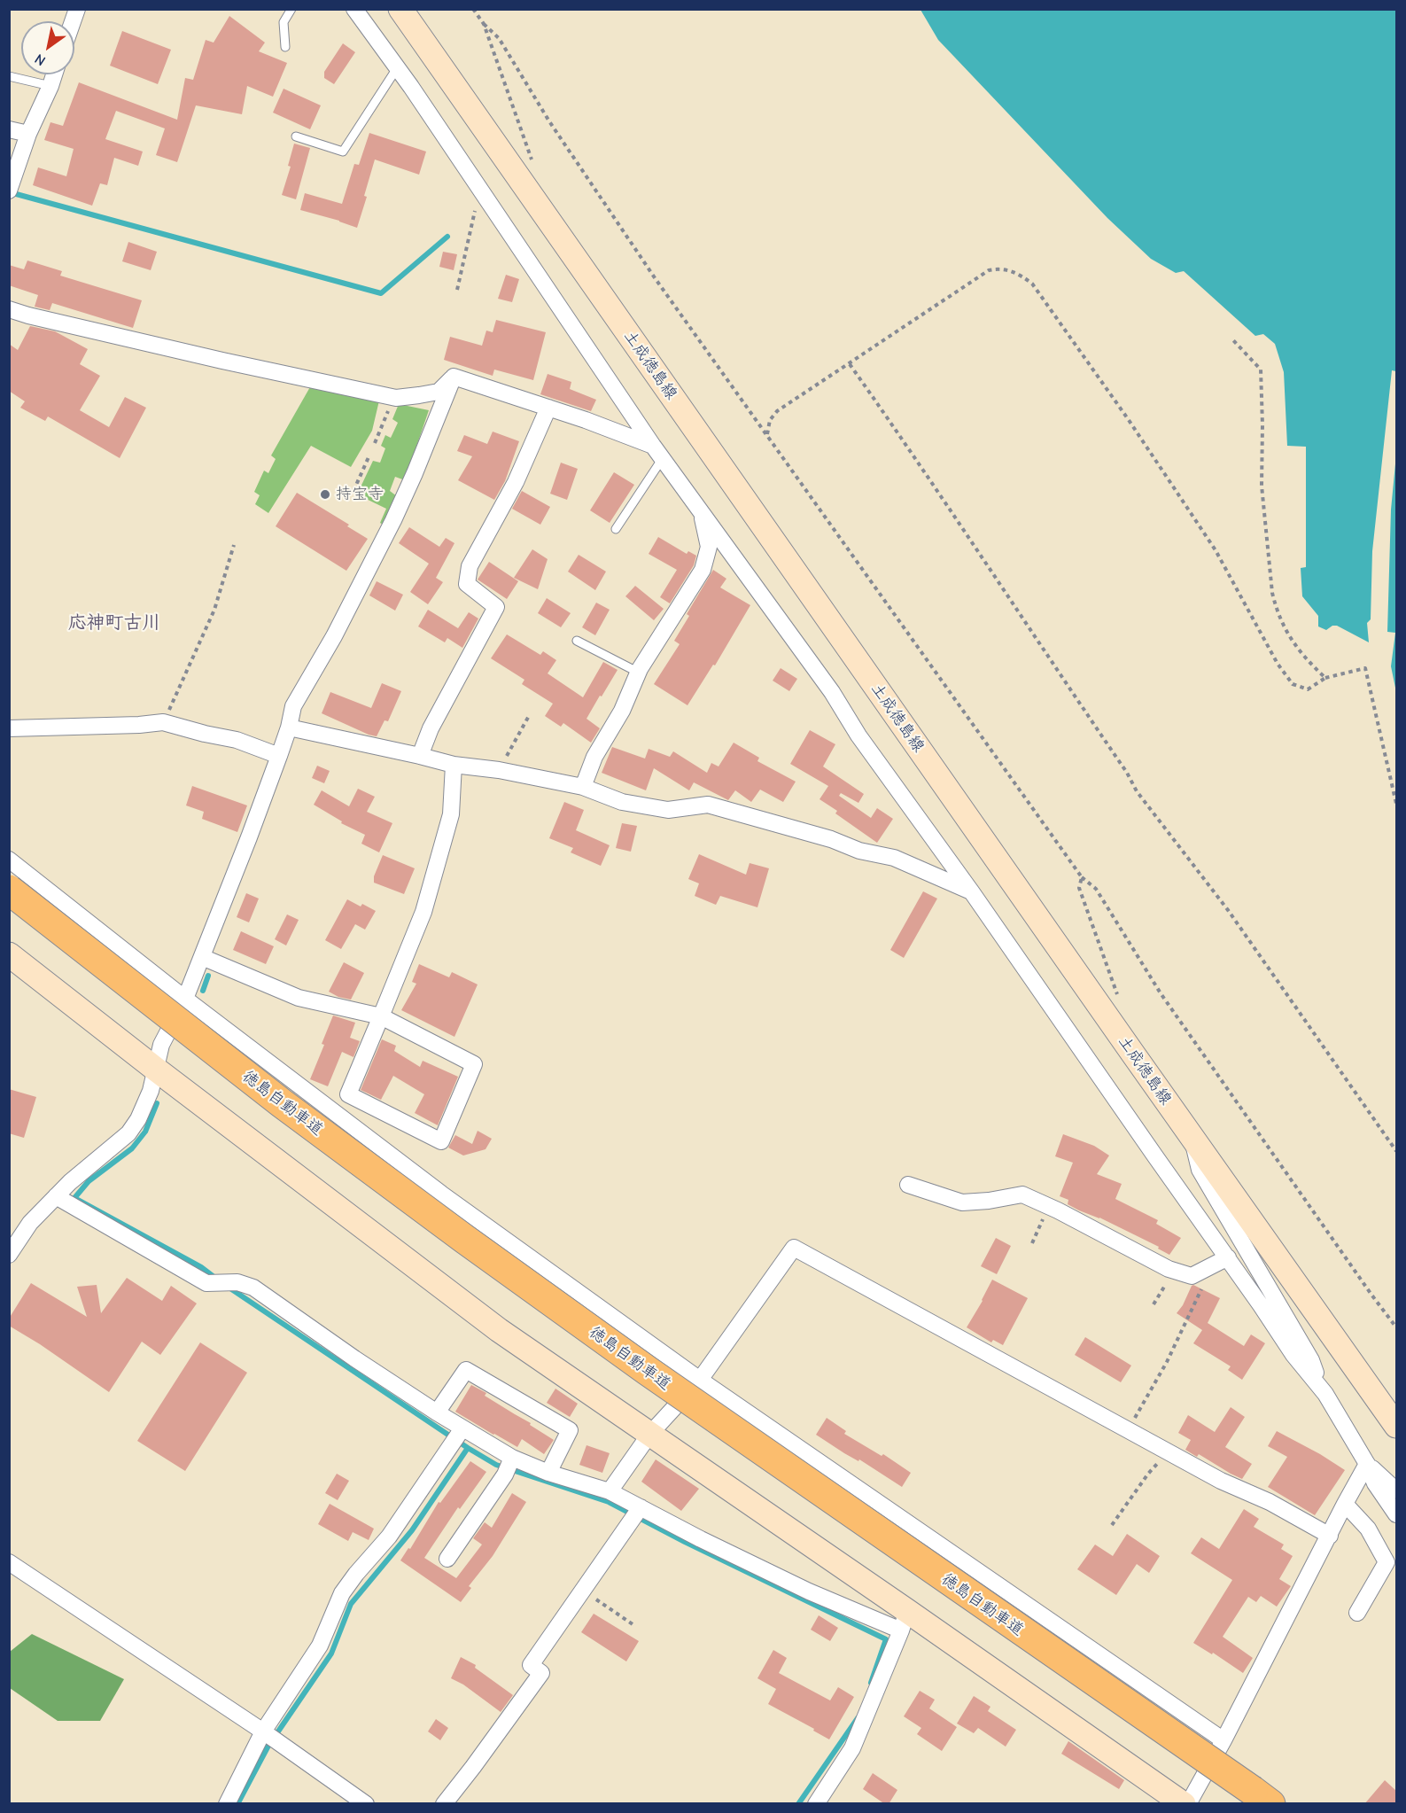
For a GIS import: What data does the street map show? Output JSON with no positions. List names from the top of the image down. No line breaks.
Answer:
{"streets":{"highway":["徳島自動車道"],"main road":["土成徳島線"]},"districts":["応神町古川"],"places":["持宝寺"],"north":"bottom left"}
